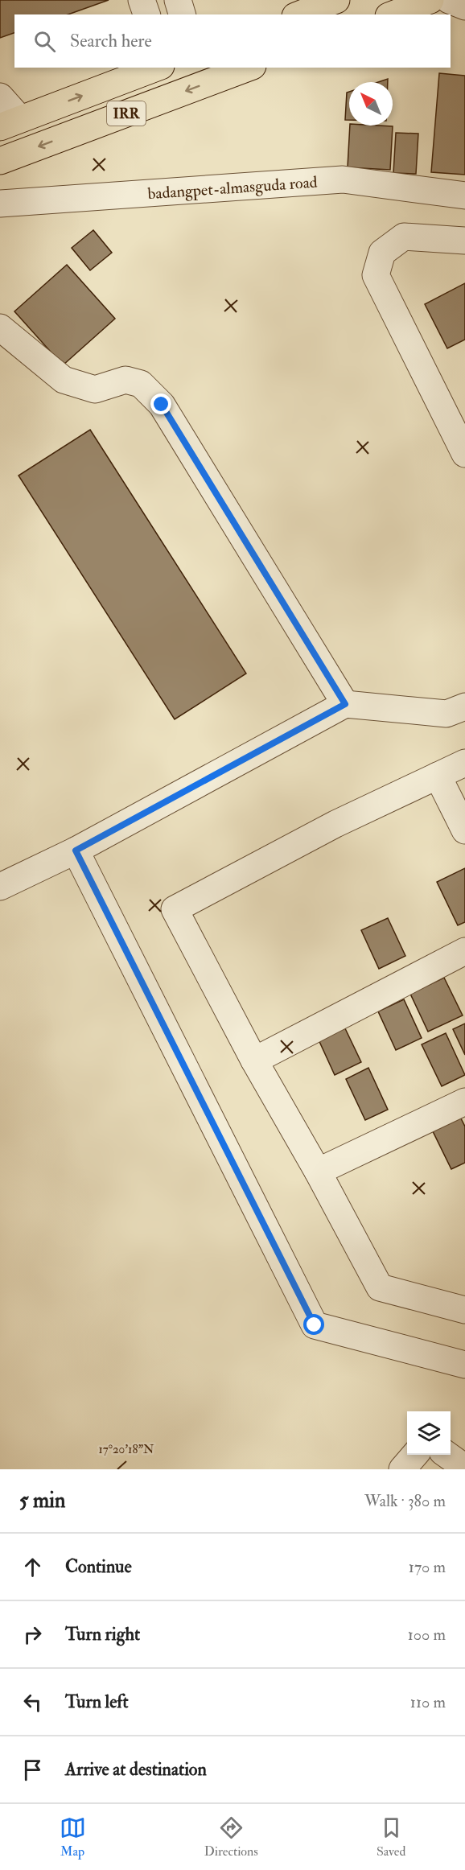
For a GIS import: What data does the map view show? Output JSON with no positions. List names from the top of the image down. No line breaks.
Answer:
{"streets":{"highway":["IRR"],"street":["badangpet-almasguda road"]},"north":"top left","page":{"search":"Search here","heading":["5 min","Walk · 380 m"],"list":[["Continue","170 m"],["Turn right","100 m"],["Turn left","110 m"],"Arrive at destination"],"nav":["Map","Directions","Saved"]},"coordinates":["17°20'18\"N"]}
